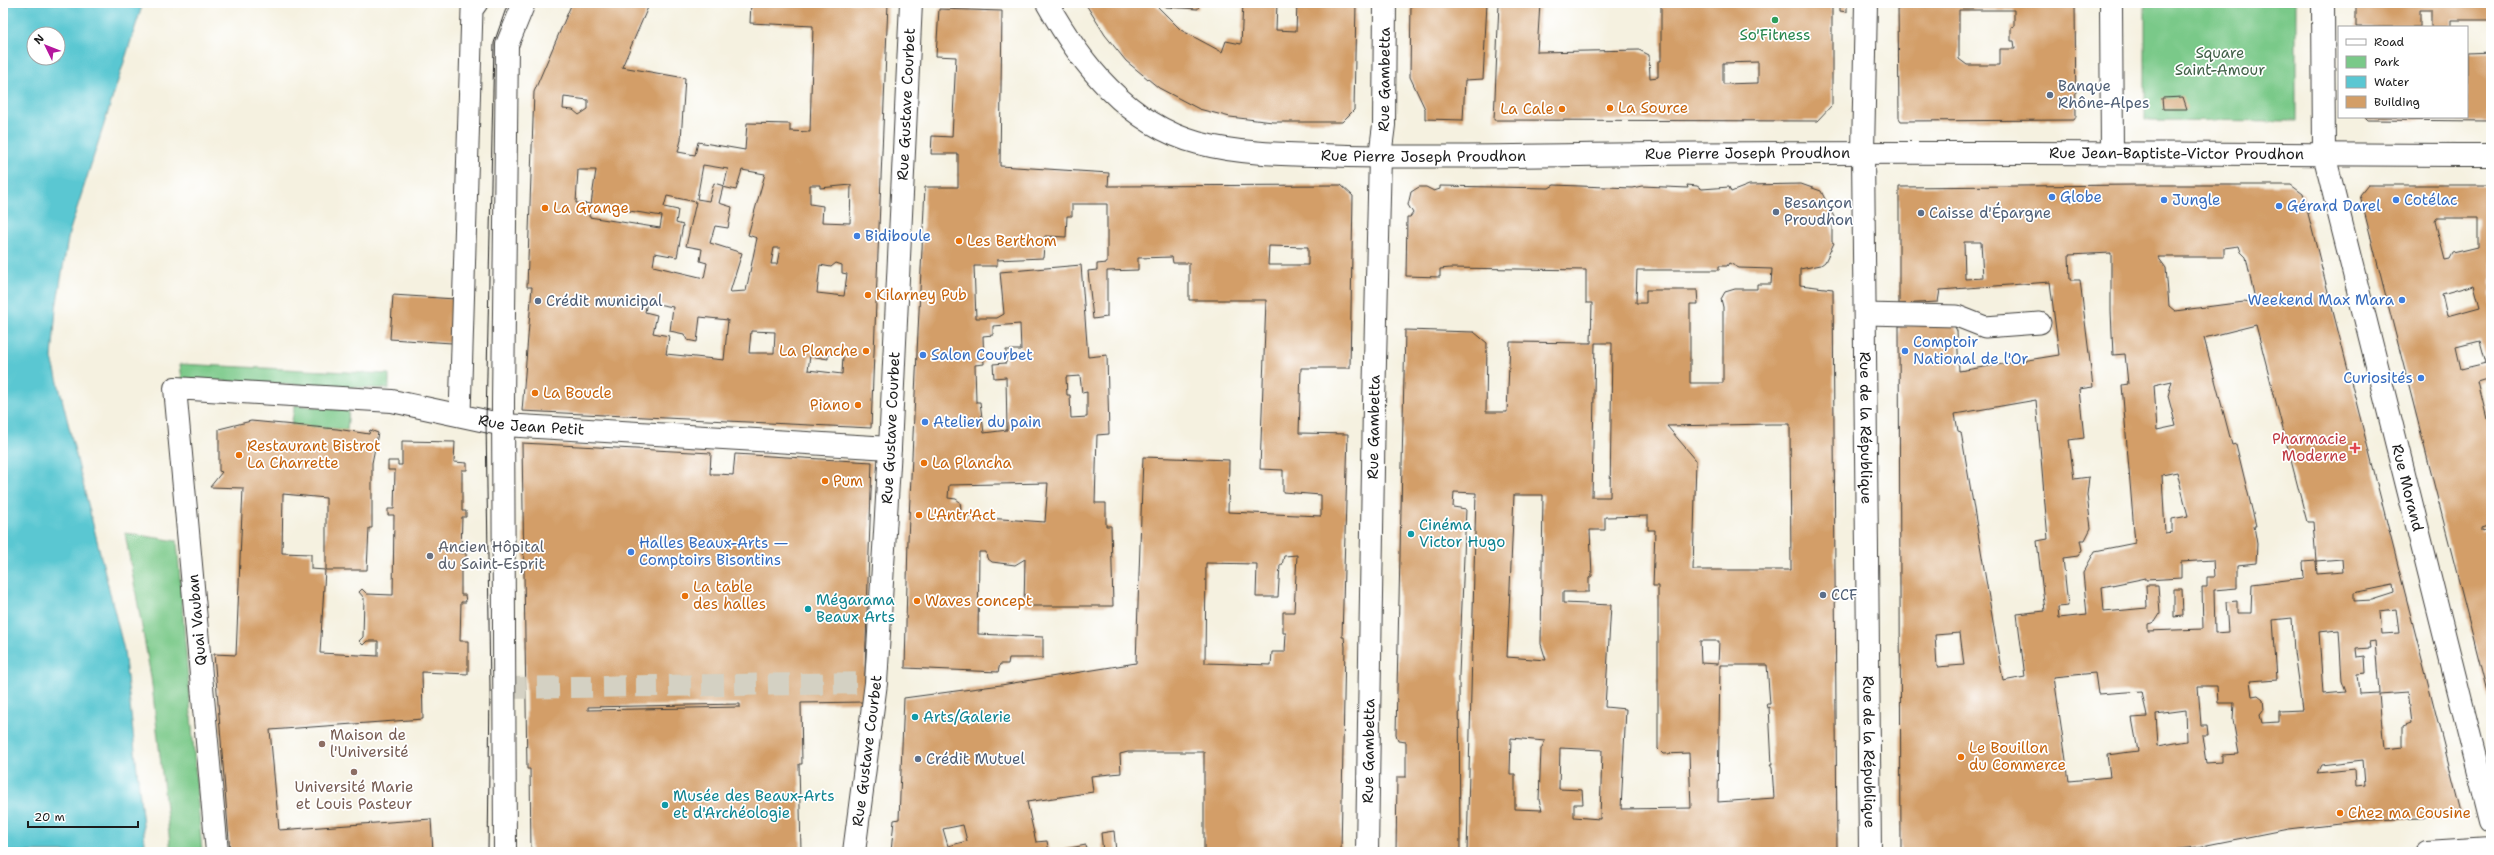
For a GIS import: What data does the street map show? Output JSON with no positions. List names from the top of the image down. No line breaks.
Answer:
{"streets":{"street":["Rue Gambetta","Rue Gustave Courbet","Rue Pierre Joseph Proudhon","Rue Jean-Baptiste-Victor Proudhon","Rue Jean Petit","Rue de la République","Rue Morand","Quai Vauban"]},"crossings":[["Rue Gambetta","Rue Pierre Joseph Proudhon"],["Rue Gustave Courbet","Rue Jean Petit"],["Rue Pierre Joseph Proudhon","Rue Jean-Baptiste-Victor Proudhon"],["Rue Pierre Joseph Proudhon","Rue de la République"],["Rue Jean-Baptiste-Victor Proudhon","Rue de la République"],["Rue Jean-Baptiste-Victor Proudhon","Rue Morand"],["Rue Jean Petit","Quai Vauban"]],"parks":["Square Saint-Amour"],"places":{"other":["So'Fitness","Banque Rhône-Alpes","La Source","La Cale","Globe","Jungle","Cotélac","Gérard Darel","La Grange","Besançon Proudhon","Caisse d'Épargne","Bidiboule","Les Berthom","Kilarney Pub","Weekend Max Mara","Crédit municipal","La Planche","Comptoir National de l'Or","Salon Courbet","Curiosités","La Boucle","Piano","Atelier du pain","Restaurant Bistrot La Charrette","La Plancha","Pum","L'Antr'Act","Cinéma Victor Hugo","Halles Beaux-Arts — Comptoirs Bisontins","Ancien Hôpital du Saint-Esprit","CCF","La table des halles","Waves concept","Mégarama Beaux Arts","Arts/Galerie","Maison de l'Université","Le Bouillon du Commerce","Crédit Mutuel","Université Marie et Louis Pasteur","Musée des Beaux-Arts et d'Archéologie","Chez ma Cousine"],"health":["Pharmacie Moderne"]},"legend":["Road","Park","Water","Building"],"scale_bar":"20 m","north":"top left"}
